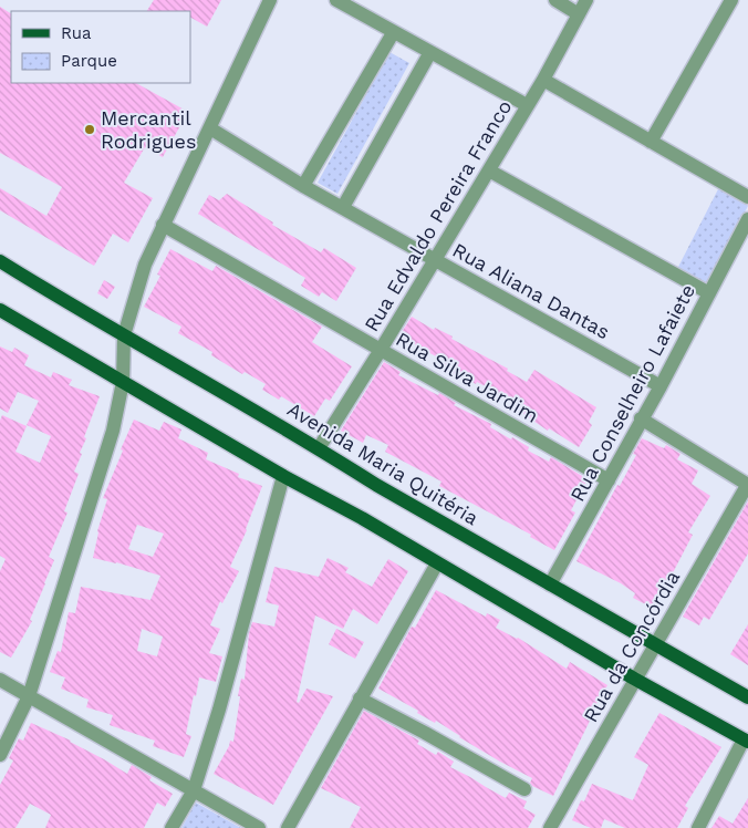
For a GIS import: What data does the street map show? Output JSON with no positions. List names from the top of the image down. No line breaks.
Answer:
{"streets":{"main road":["Avenida Maria Quitéria"],"street":["Rua Edvaldo Pereira Franco","Rua Aliana Dantas","Rua Silva Jardim","Rua Conselheiro Lafaiete","Rua da Concórdia"]},"crossings":[["Rua Edvaldo Pereira Franco","Rua Aliana Dantas"],["Rua Edvaldo Pereira Franco","Rua Silva Jardim"],["Rua Edvaldo Pereira Franco","Avenida Maria Quitéria"],["Rua Aliana Dantas","Rua Conselheiro Lafaiete"],["Rua Silva Jardim","Rua Conselheiro Lafaiete"],["Rua Conselheiro Lafaiete","Avenida Maria Quitéria"],["Avenida Maria Quitéria","Rua da Concórdia"]],"places":["Mercantil Rodrigues"],"legend":["Rua","Parque"]}
